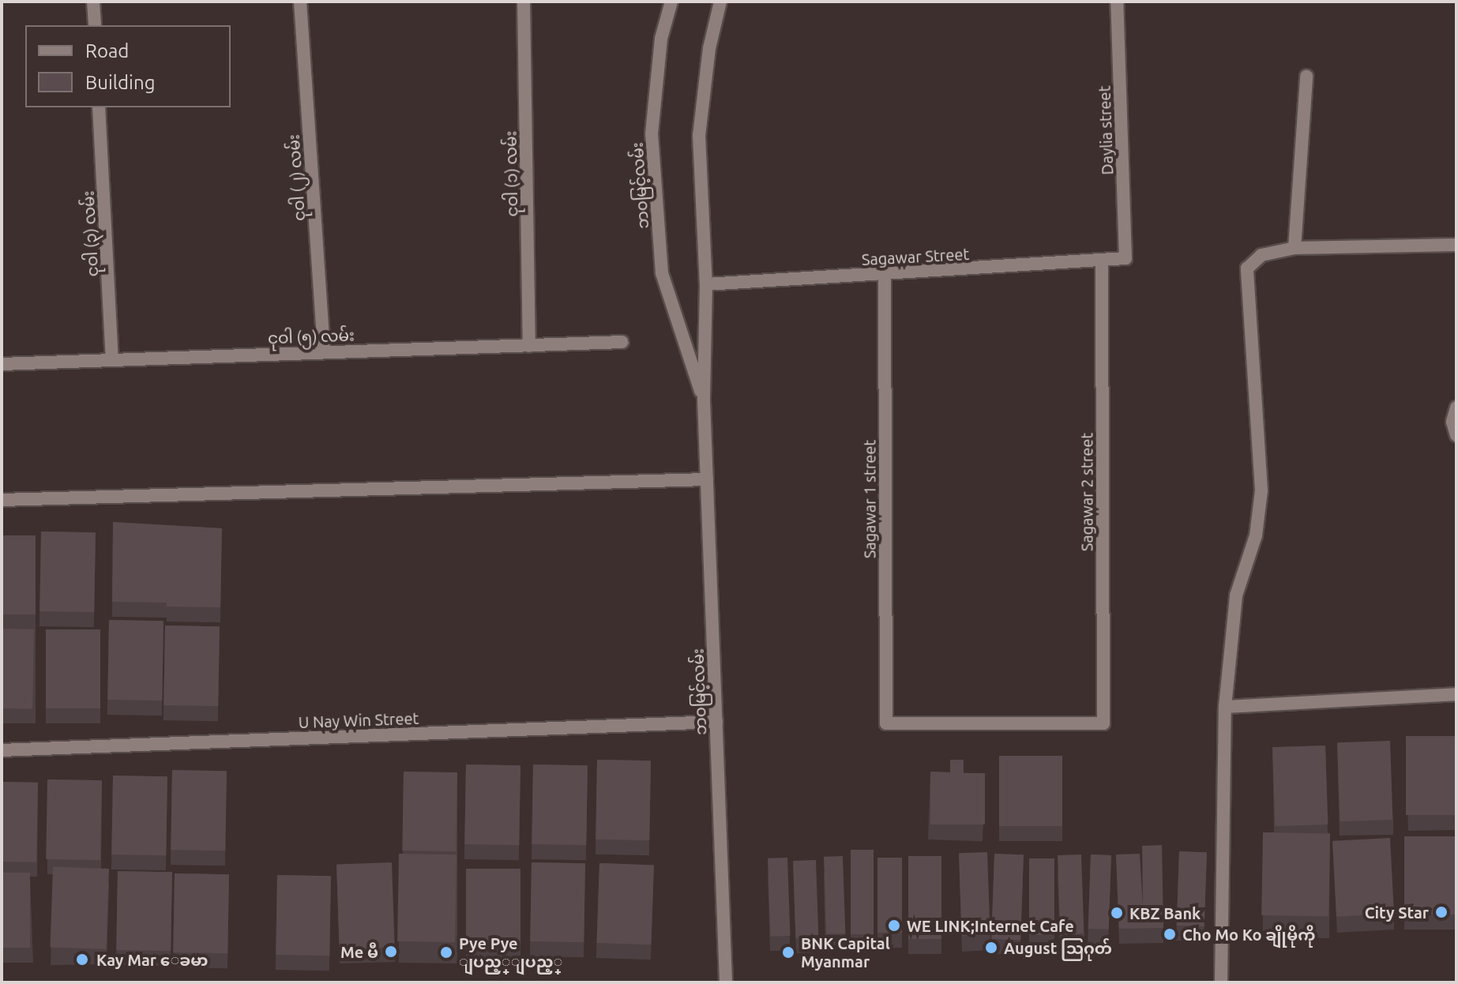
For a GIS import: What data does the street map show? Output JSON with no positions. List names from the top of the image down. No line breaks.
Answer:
{"streets":{"street":["Daylia street","ငုဝါ (၁) လမ်း","ငုဝါ (၂) လမ်း","ဘ၀မြင့်လမ်း","ငုဝါ (၃) လမ်း","Sagawar Street","ငုဝါ (၅) လမ်း","Sagawar 2 street","Sagawar 1 street","U Nay Win Street"]},"crossings":[["Daylia street","Sagawar Street"],["ငုဝါ (၁) လမ်း","ငုဝါ (၅) လမ်း"],["ငုဝါ (၂) လမ်း","ငုဝါ (၅) လမ်း"],["ဘ၀မြင့်လမ်း","Sagawar Street"],["ဘ၀မြင့်လမ်း","U Nay Win Street"],["ငုဝါ (၃) လမ်း","ငုဝါ (၅) လမ်း"],["Sagawar Street","Sagawar 2 street"],["Sagawar Street","Sagawar 1 street"],["Sagawar 2 street","Sagawar 1 street"]],"places":["City Star","KBZ Bank","WE LINK;Internet Cafe","Cho Mo Ko ချိုမိုကို","August သြဂုတ်","Me မီ","Pye Pye ျပည့္ျပည့္","BNK Capital Myanmar","Kay Mar ေခမာ"],"legend":["Road","Building"]}
